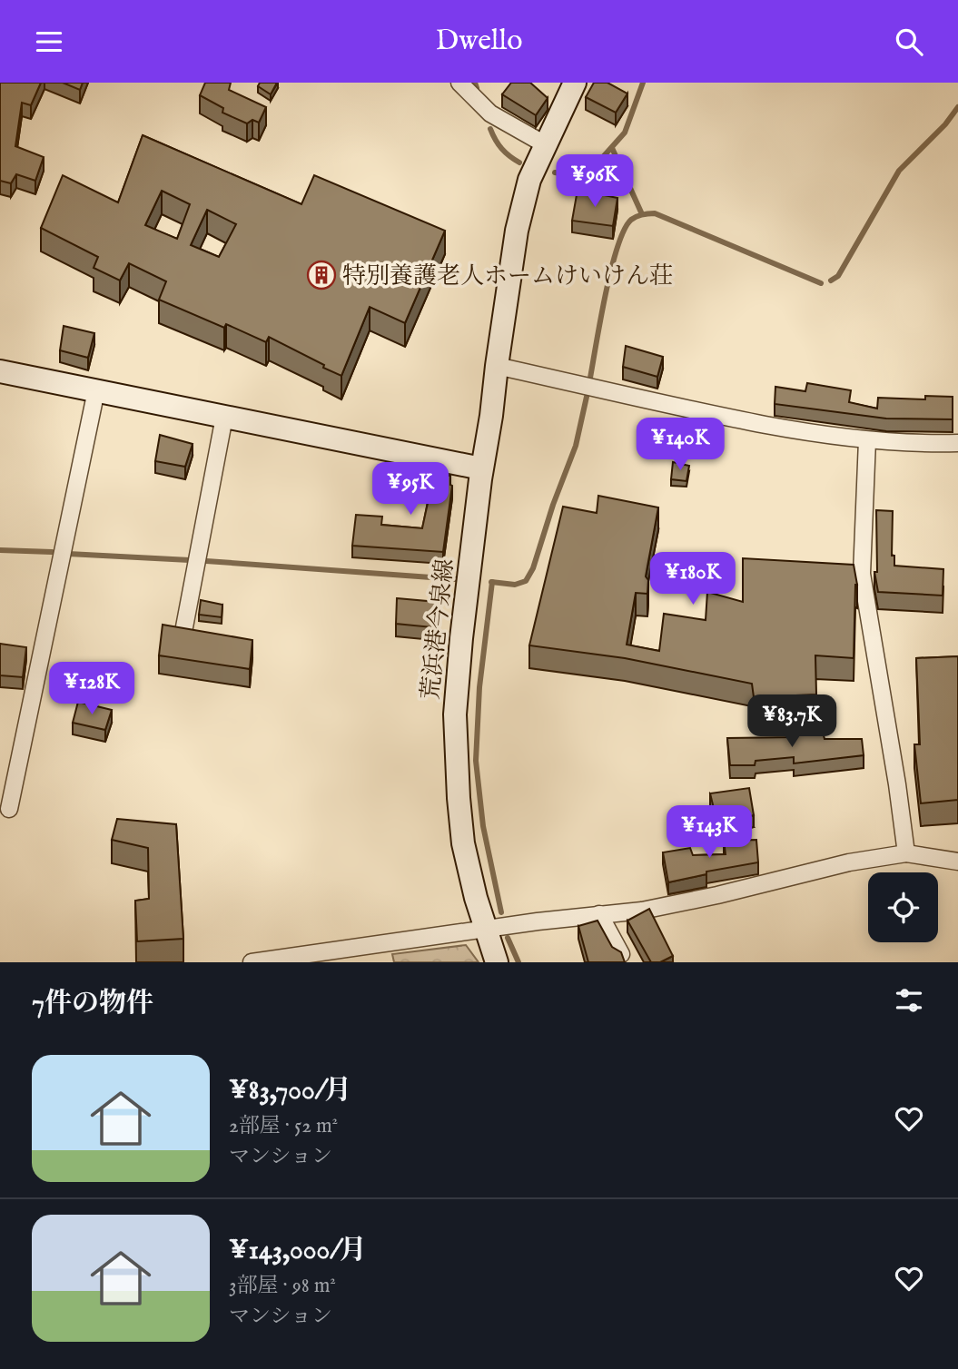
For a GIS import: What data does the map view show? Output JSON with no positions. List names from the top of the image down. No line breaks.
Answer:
{"streets":{"main road":["荒浜港今泉線"]},"places":{"building":["特別養護老人ホームけいけん荘"]},"page":{"header":"Dwello","price":["¥96K","¥140K","¥95K","¥180K","¥128K","¥83.7K","¥143K"],"heading":"7件の物件","list":[{"name":"¥83,700/月","note":"2部屋 · 52 m² · マンション"},{"name":"¥143,000/月","note":"3部屋 · 98 m² · マンション"}]}}
